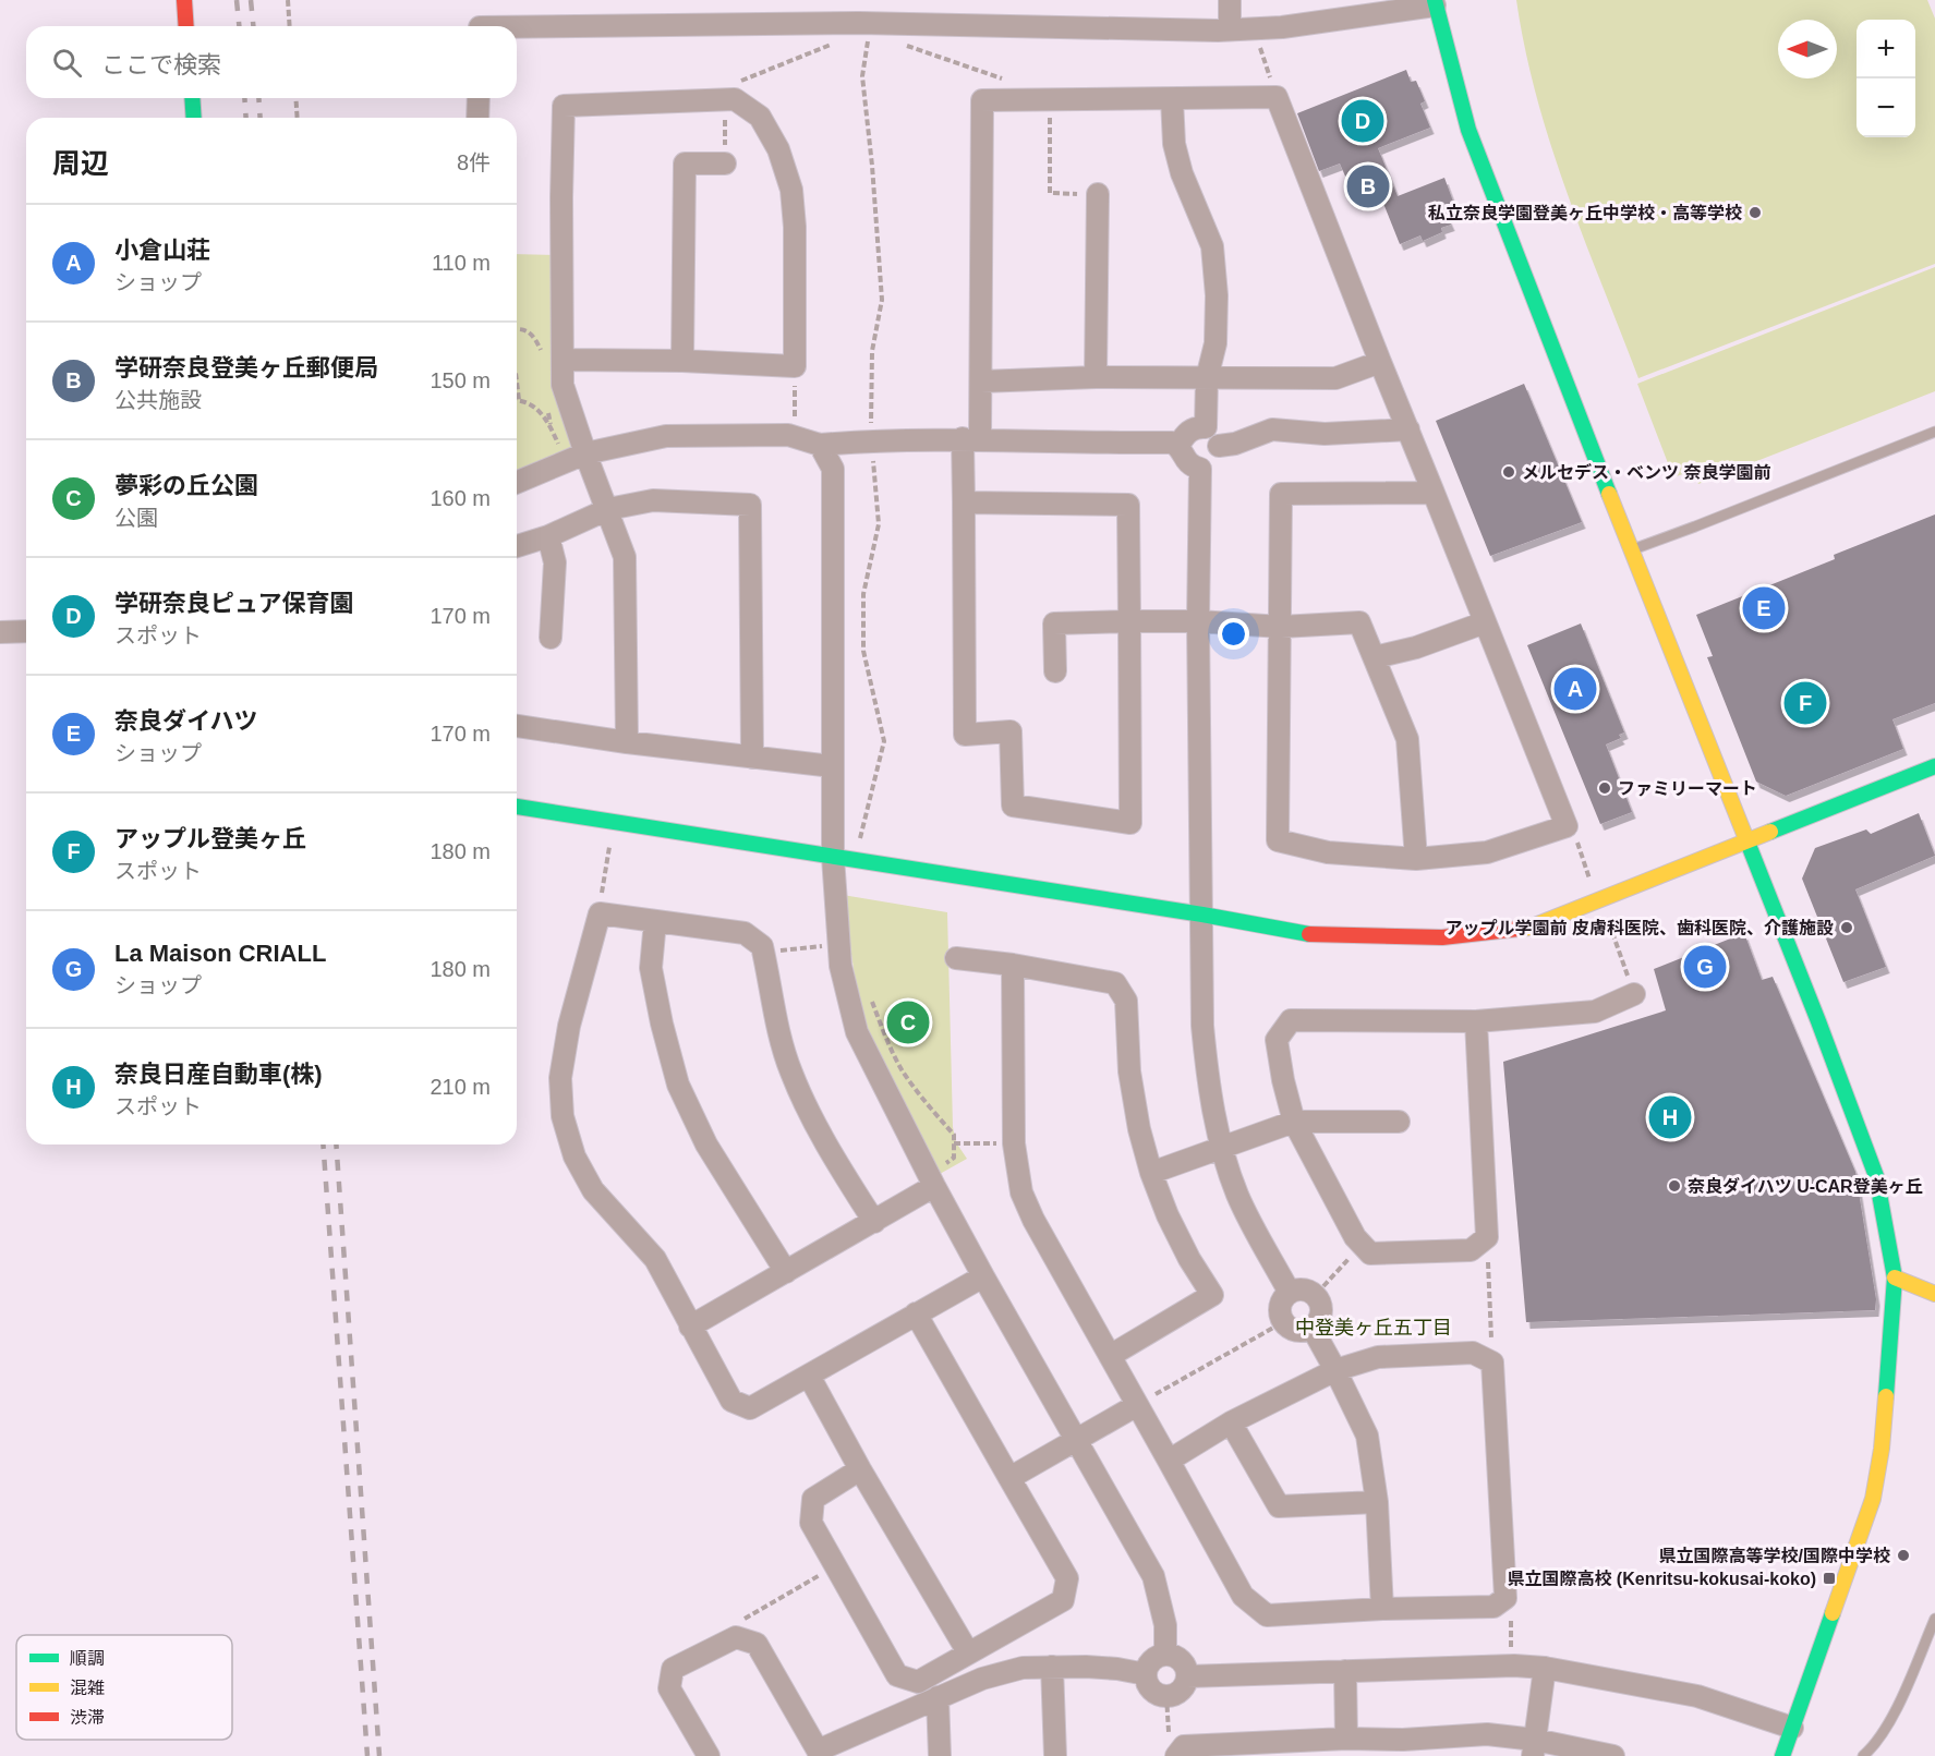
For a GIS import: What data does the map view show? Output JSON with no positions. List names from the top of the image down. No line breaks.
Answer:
{"districts":["中登美ヶ丘五丁目"],"places":{"other":["私立奈良学園登美ヶ丘中学校・高等学校","メルセデス・ベンツ 奈良学園前","ファミリーマート","アップル学園前 皮膚科医院、歯科医院、介護施設","奈良ダイハツ U-CAR登美ヶ丘","県立国際高等学校/国際中学校"],"transit":["県立国際高校 (Kenritsu-kokusai-koko)"]},"legend":["順調","混雑","渋滞"],"north":"left","page":{"map_buttons":["+","−"],"search":"ここで検索","pins":["D","B","E","A","F","G","C","H"],"heading":["周辺","8件"],"list":[{"mark":"A","name":"小倉山荘","note":"ショップ","value":"110 m"},{"mark":"B","name":"学研奈良登美ヶ丘郵便局","note":"公共施設","value":"150 m"},{"mark":"C","name":"夢彩の丘公園","note":"公園","value":"160 m"},{"mark":"D","name":"学研奈良ピュア保育園","note":"スポット","value":"170 m"},{"mark":"E","name":"奈良ダイハツ","note":"ショップ","value":"170 m"},{"mark":"F","name":"アップル登美ヶ丘","note":"スポット","value":"180 m"},{"mark":"G","name":"La Maison CRIALL","note":"ショップ","value":"180 m"},{"mark":"H","name":"奈良日産自動車(株)","note":"スポット","value":"210 m"}]}}
